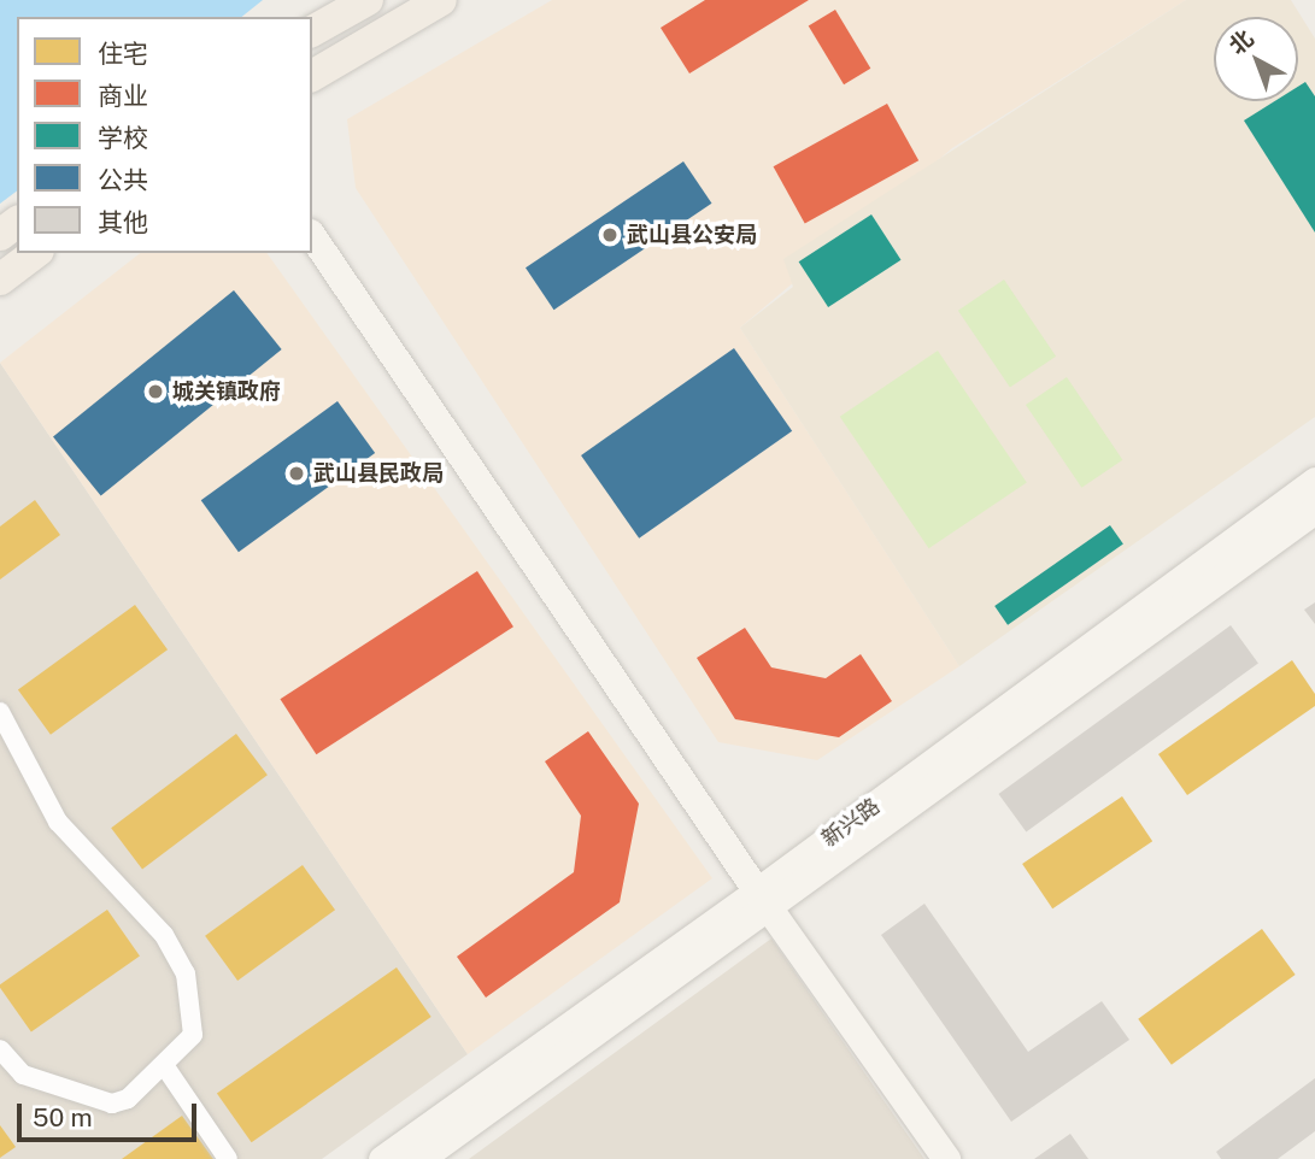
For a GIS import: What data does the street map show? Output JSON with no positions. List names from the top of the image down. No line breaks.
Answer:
{"streets":{"main road":["新兴路"]},"places":["武山县公安局","城关镇政府","武山县民政局"],"legend":["住宅","商业","学校","公共","其他"],"scale_bar":"50 m","north":"top left"}
